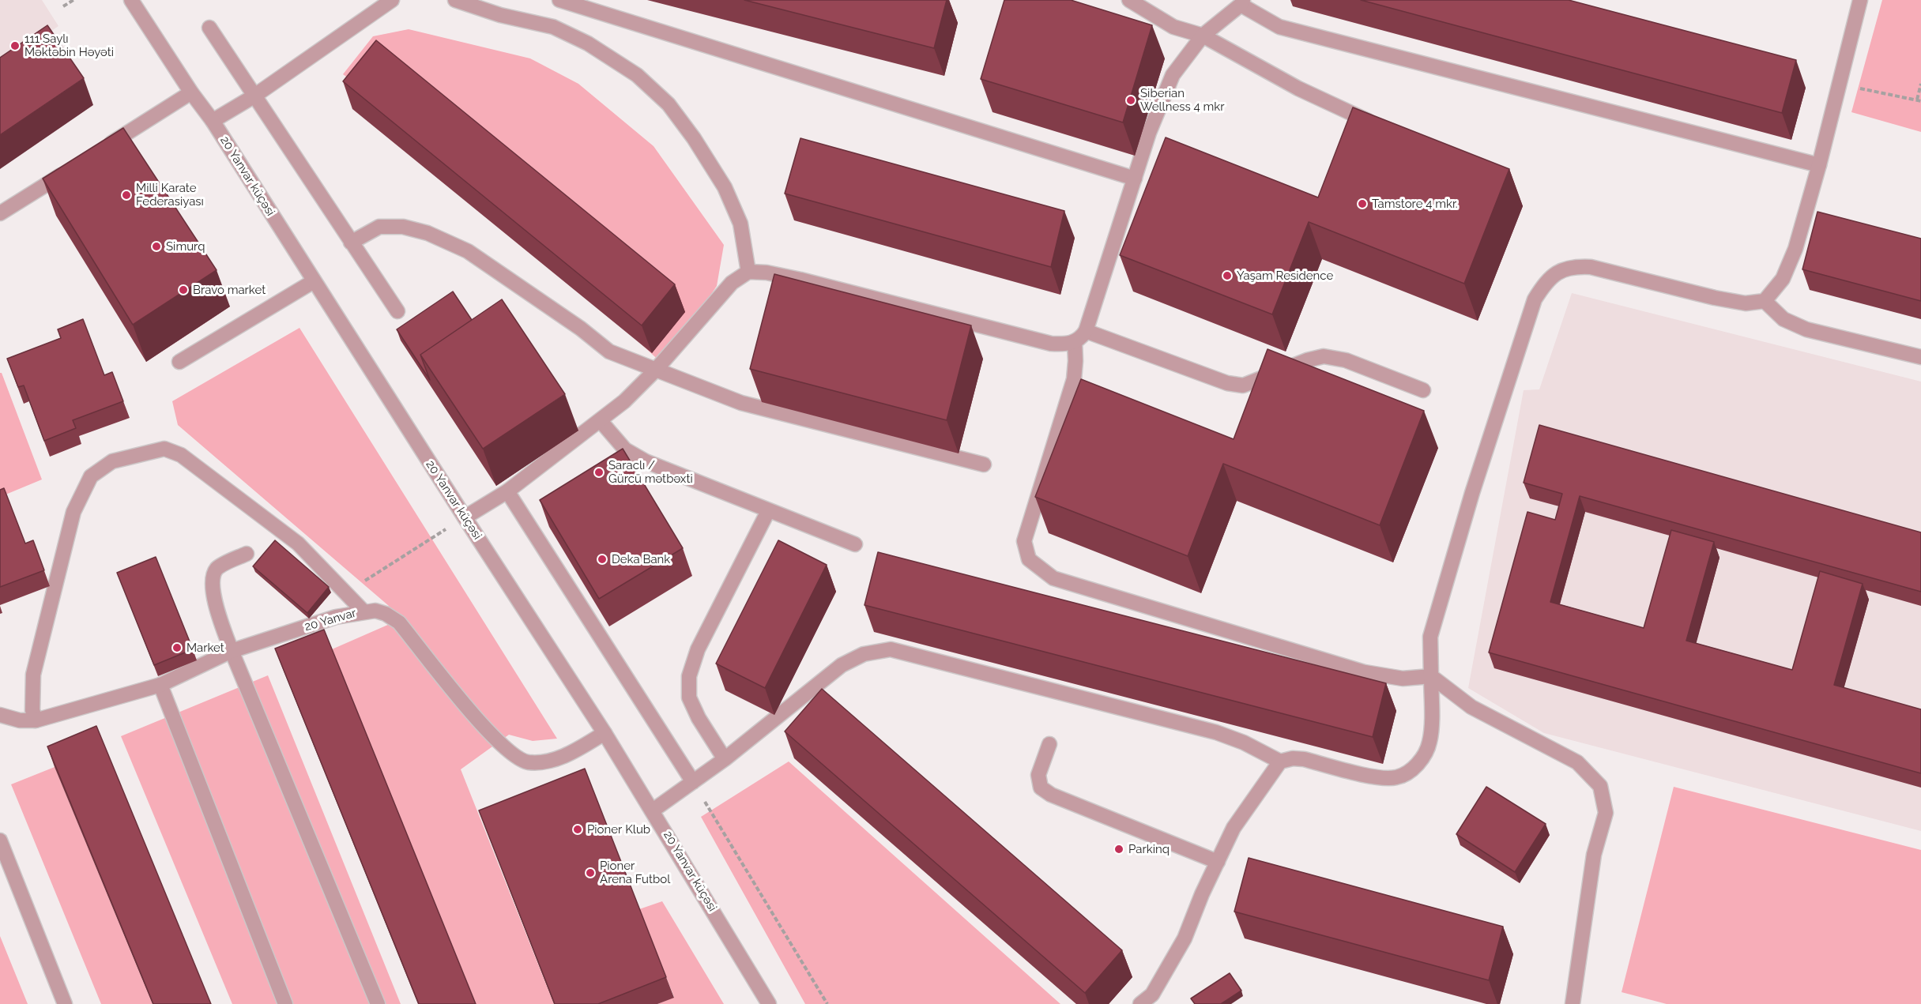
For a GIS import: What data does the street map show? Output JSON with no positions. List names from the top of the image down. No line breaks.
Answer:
{"streets":{"street":["20 Yanvar küçəsi","20 Yanvar"]},"crossings":[["20 Yanvar küçəsi","20 Yanvar"]],"places":["111 Saylı Məktəbin Həyəti","Siberian Wellness 4 mkr","Milli Karate Federasiyası","Tamstore 4 mkr.","Simurq","Yaşam Residence","Bravo market","Saraclı / Gürcü mətbəxti","Deka Bank","Market","Pioner Klub","Parkinq","Pioner Arena Futbol"]}
